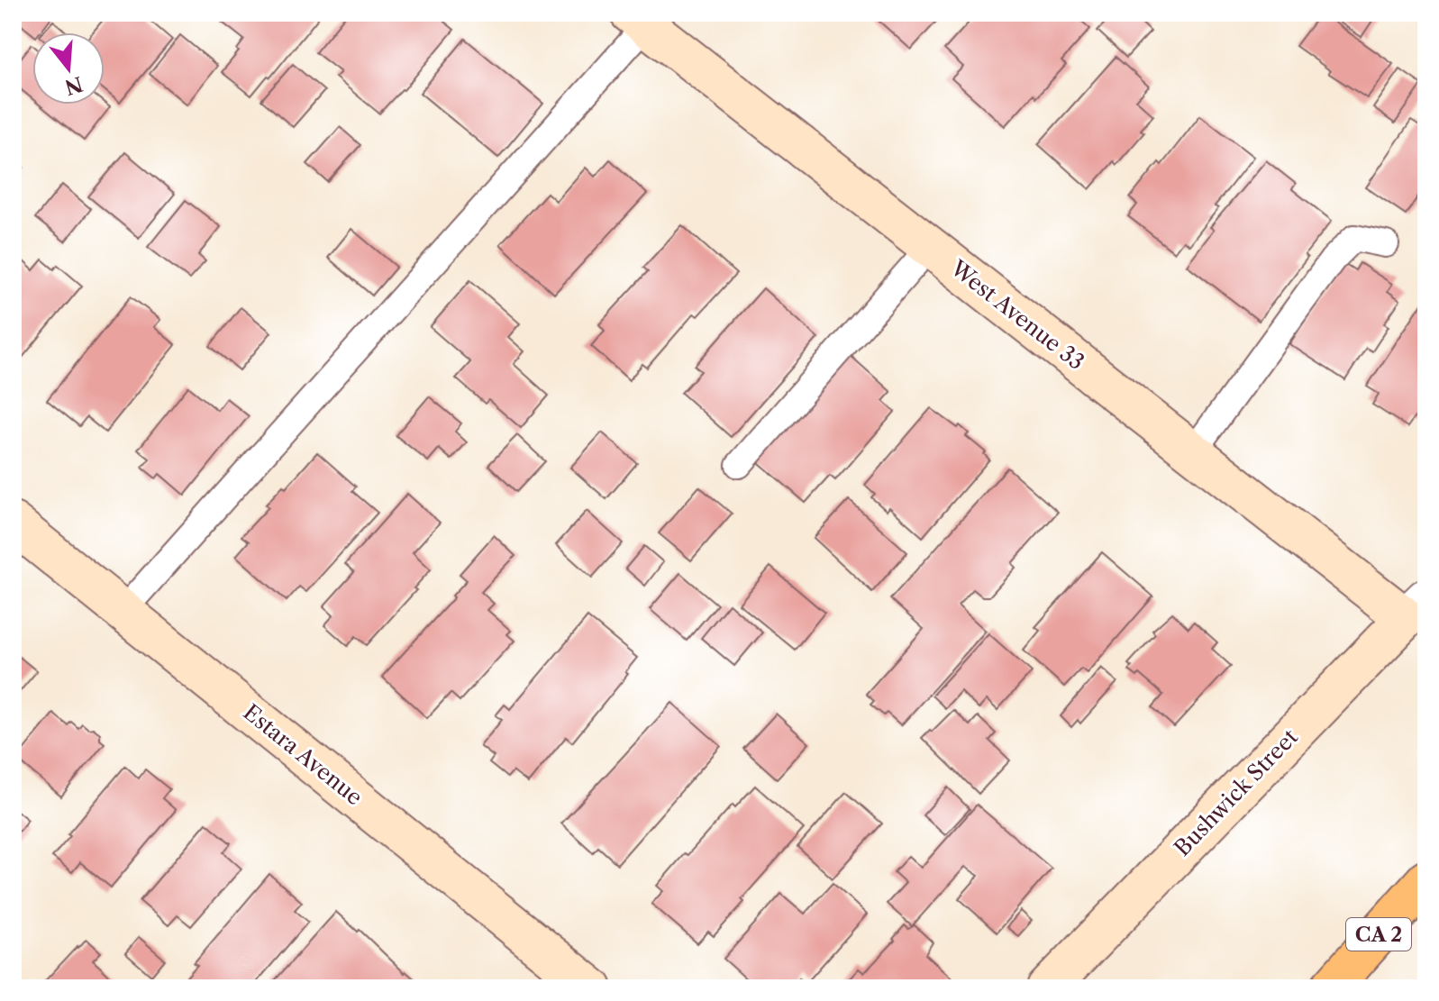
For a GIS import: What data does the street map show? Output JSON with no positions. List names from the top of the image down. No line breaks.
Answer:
{"streets":{"highway":["CA 2"],"street":["West Avenue 33","Estara Avenue","Bushwick Street"]},"crossings":[["West Avenue 33","Bushwick Street"]],"north":"bottom"}
